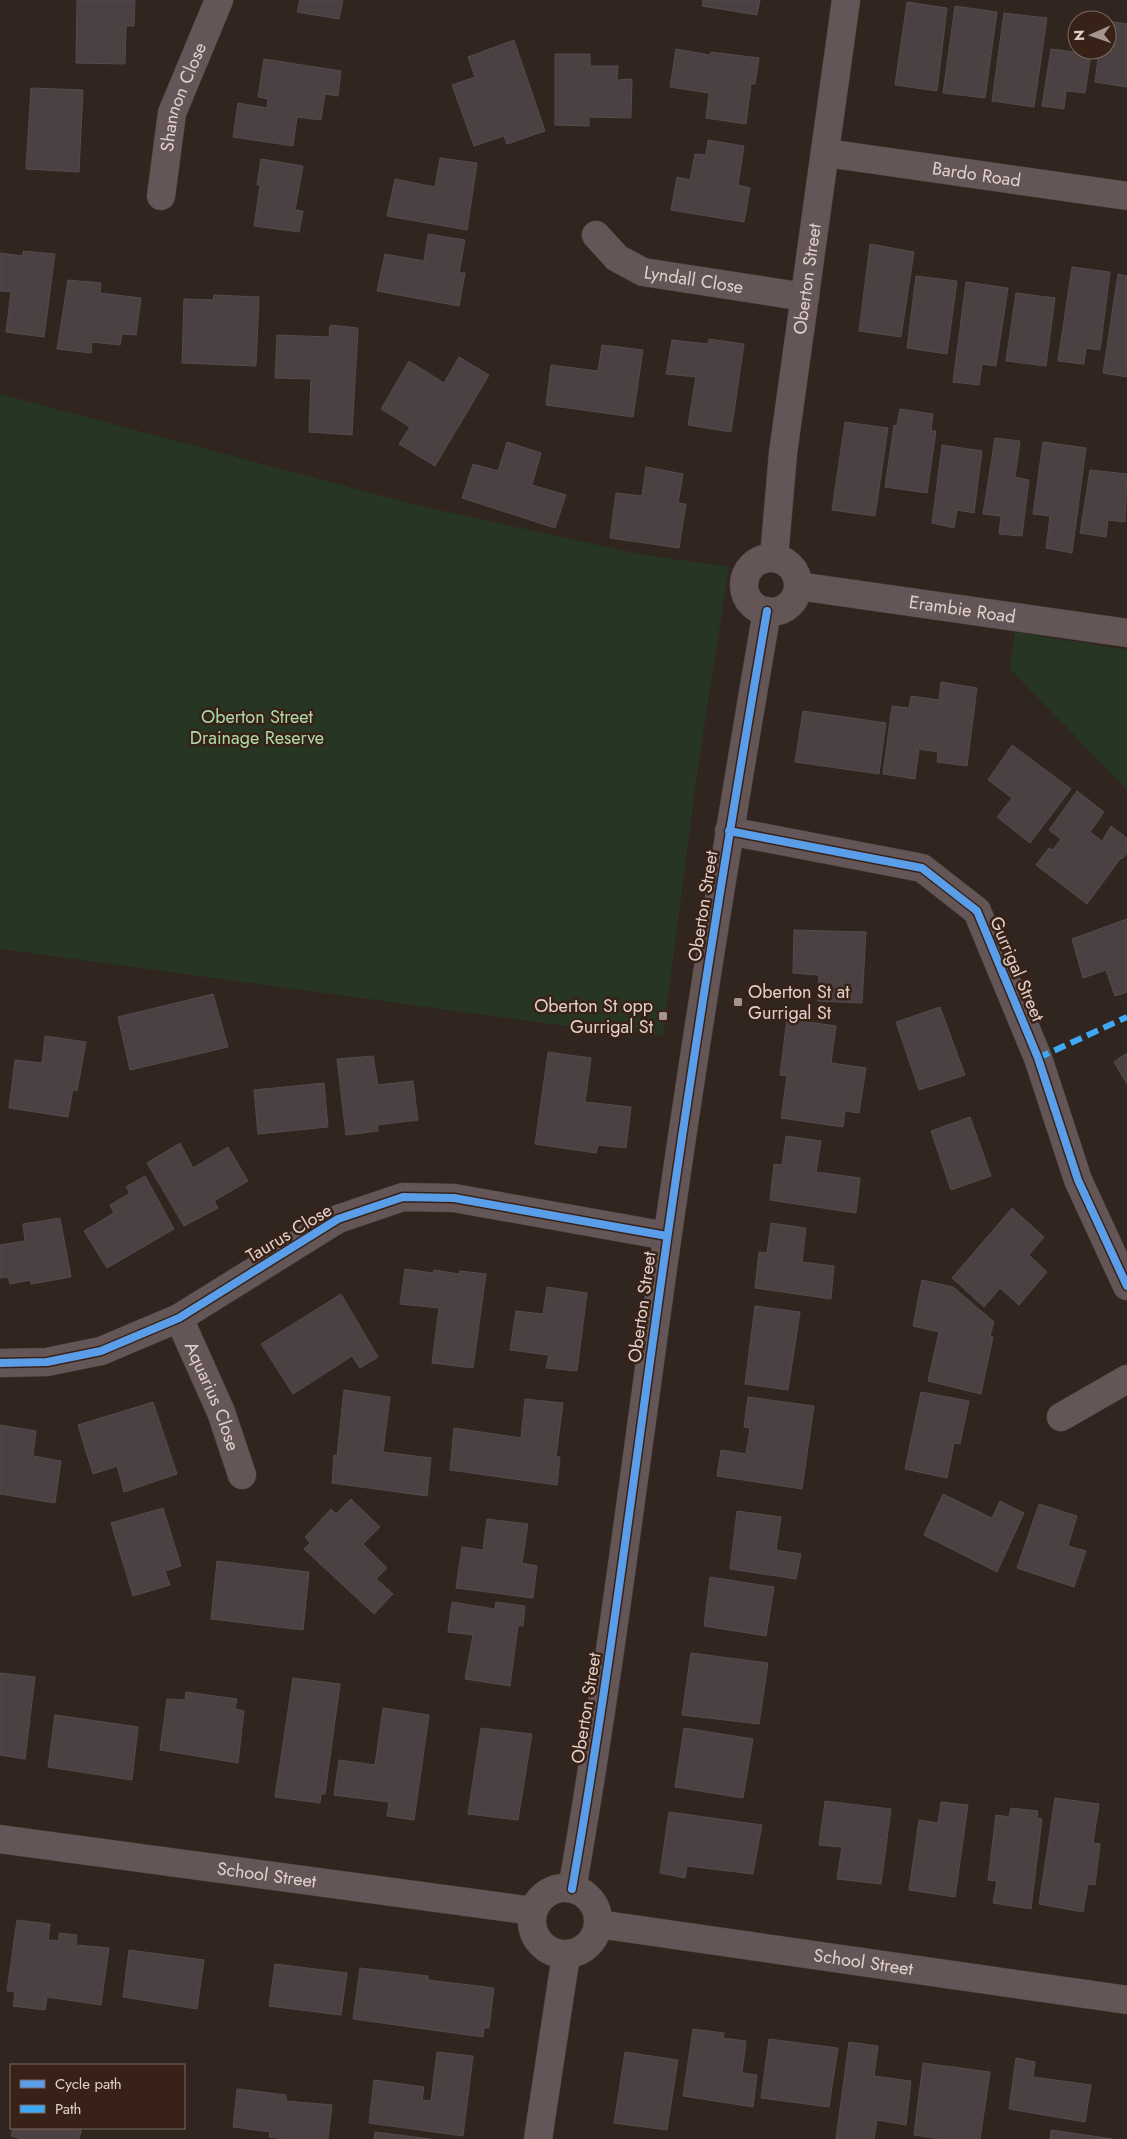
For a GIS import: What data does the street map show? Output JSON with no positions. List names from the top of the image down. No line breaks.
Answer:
{"streets":{"street":["Shannon Close","Bardo Road","Lyndall Close","Oberton Street","Erambie Road","Gurrigal Street","Taurus Close","Aquarius Close","School Street"]},"crossings":[["Bardo Road","Oberton Street"],["Lyndall Close","Oberton Street"],["Oberton Street","Erambie Road"],["Oberton Street","Gurrigal Street"],["Oberton Street","Taurus Close"],["Oberton Street","School Street"],["Taurus Close","Aquarius Close"]],"parks":["Oberton Street Drainage Reserve"],"places":{"transit":["Oberton St at Gurrigal St","Oberton St opp Gurrigal St"]},"legend":["Cycle path","Path"],"north":"left"}
